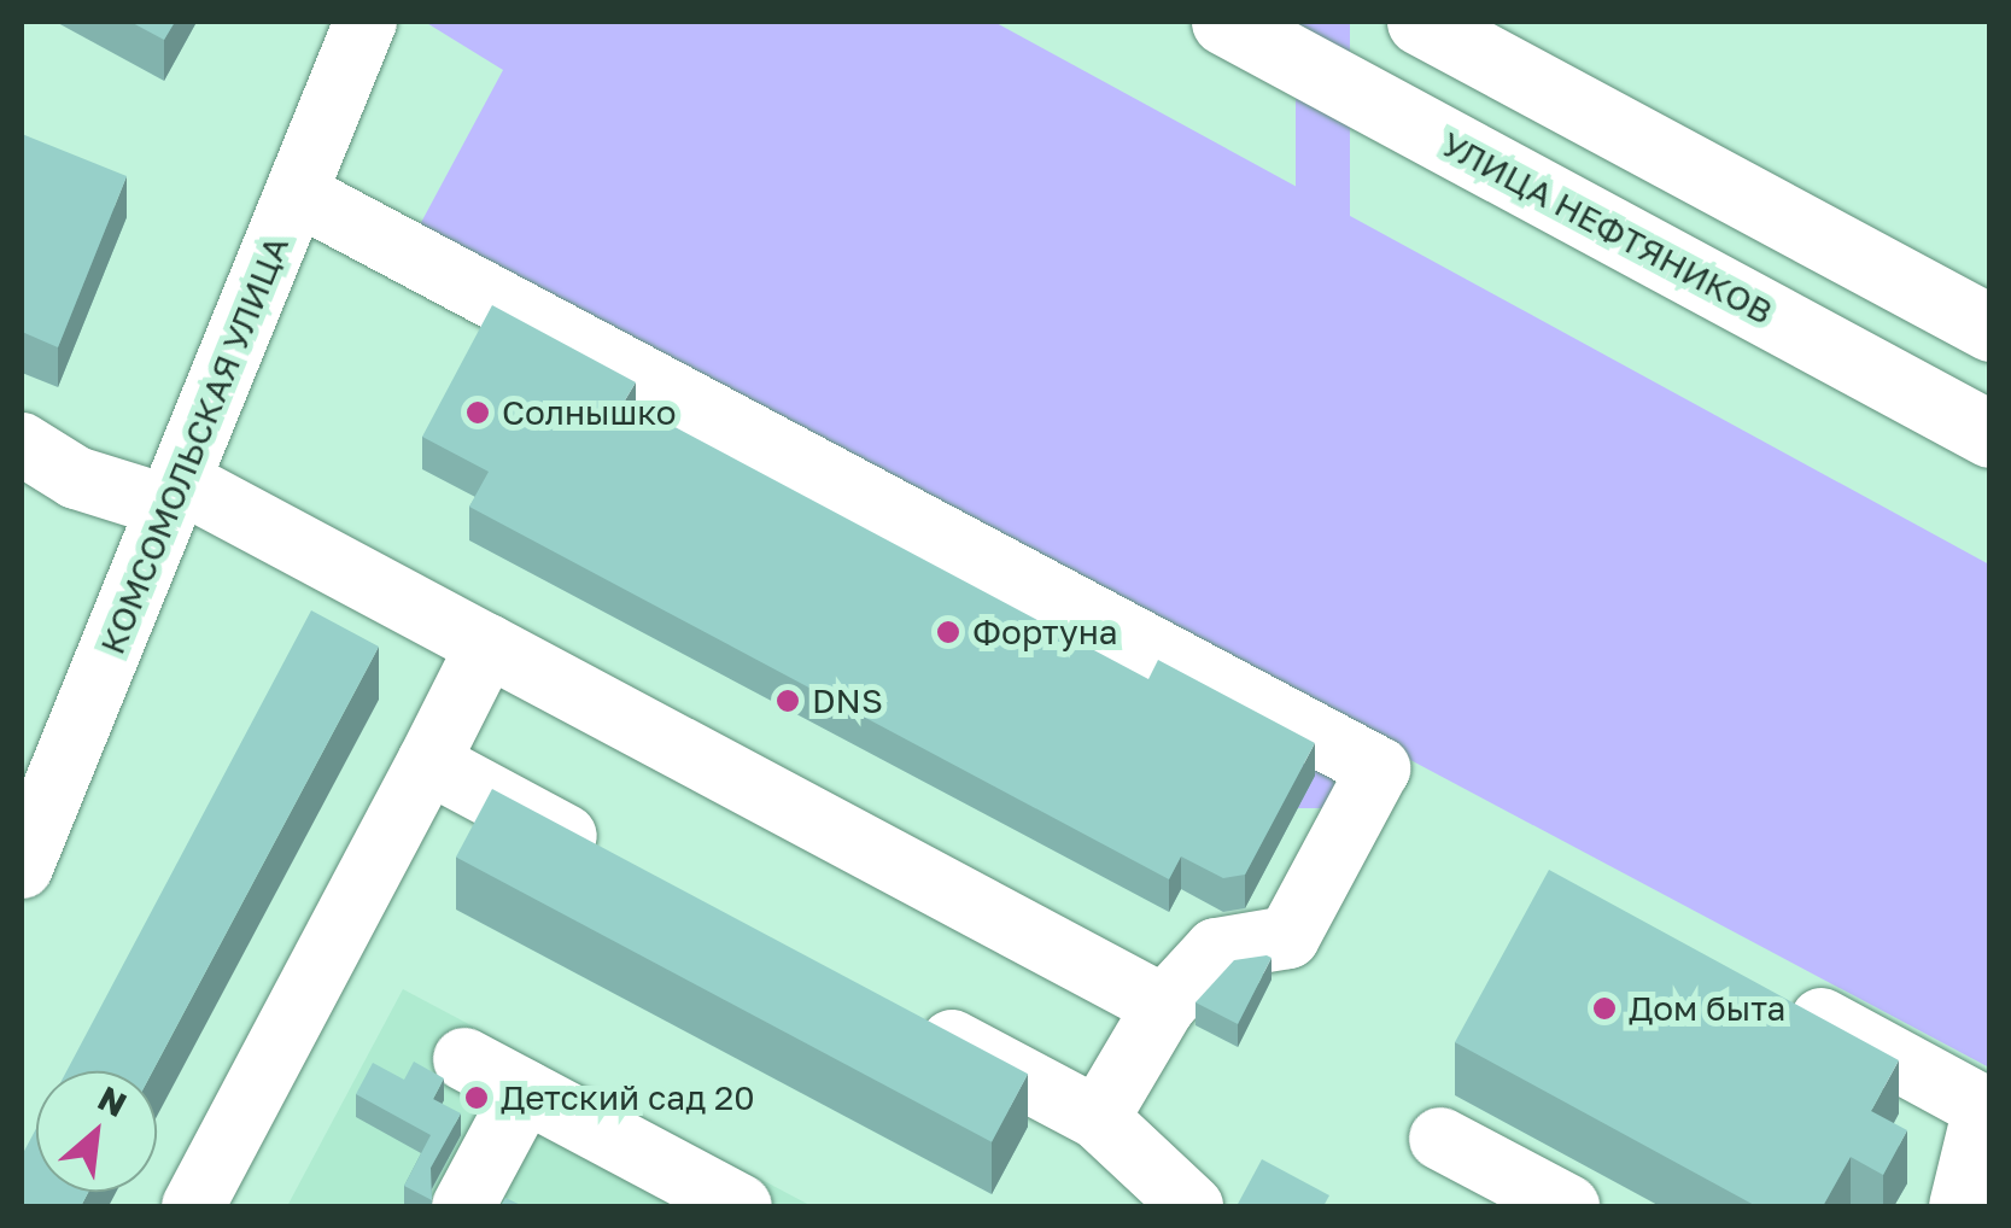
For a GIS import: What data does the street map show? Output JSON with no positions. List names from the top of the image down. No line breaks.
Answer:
{"streets":{"main road":["УЛИЦА НЕФТЯНИКОВ"],"street":["КОМСОМОЛЬСКАЯ УЛИЦА"]},"places":["Солнышко","Фортуна","DNS","Дом быта","Детский сад 20"],"north":"top right"}
